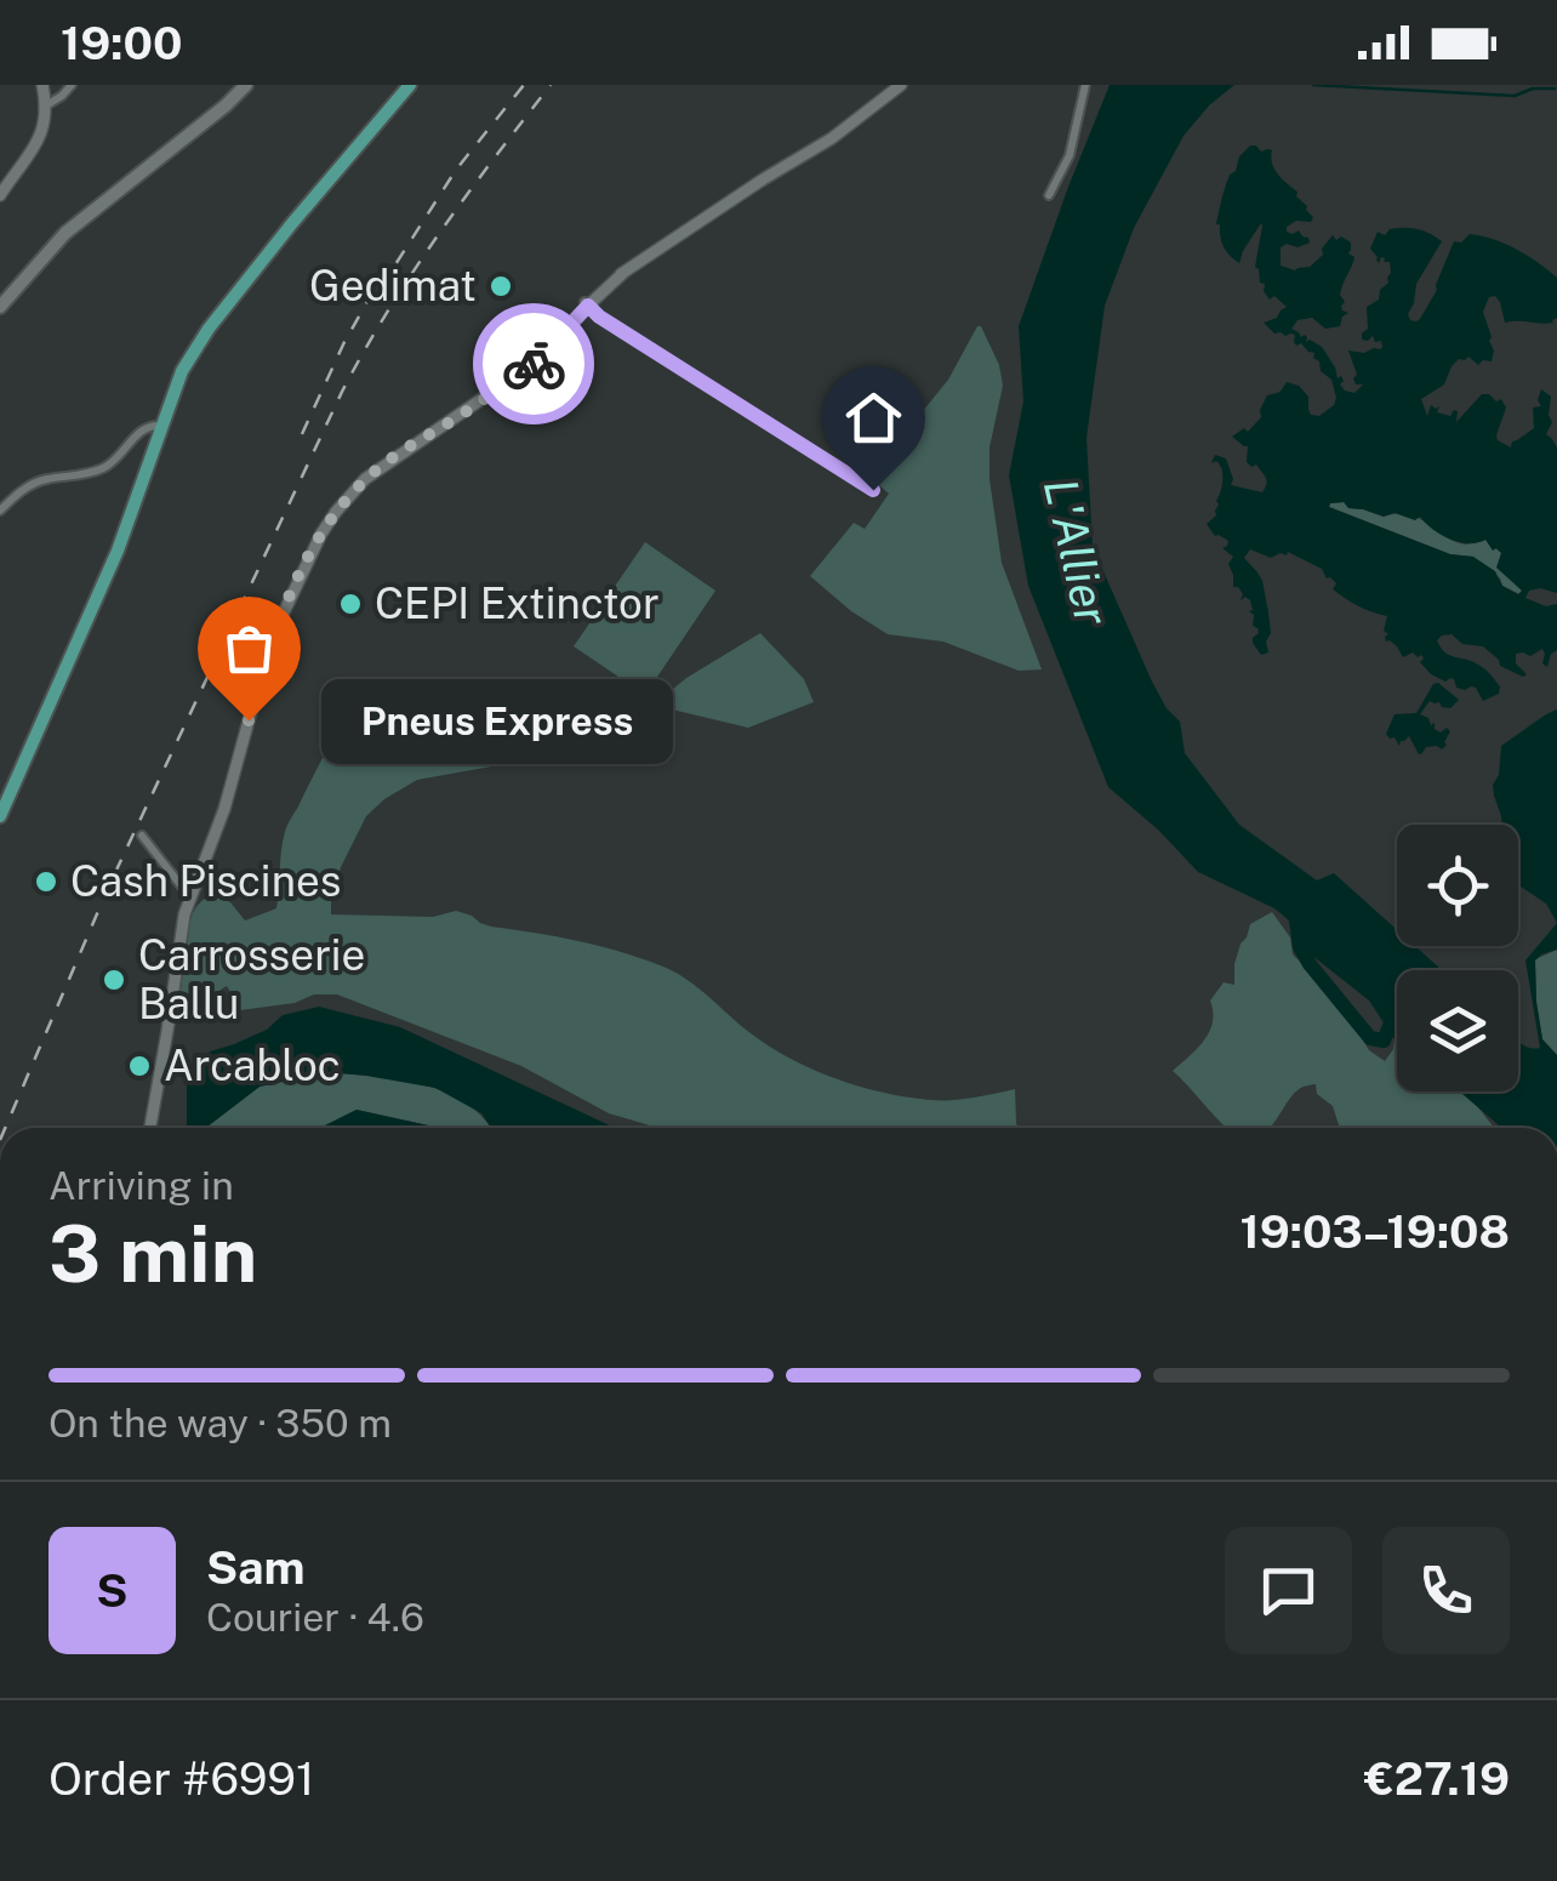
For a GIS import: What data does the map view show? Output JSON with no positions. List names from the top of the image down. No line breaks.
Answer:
{"water":["L'Allier"],"places":["Gedimat","CEPI Extinctor","Pneus Express","Cash Piscines","Carrosserie Ballu","Arcabloc"],"page":{"status":"19:00","bubble":"Pneus Express","heading":["3 min","Arriving in","19:03–19:08"],"panel":["Sam","Courier · 4.6","Order #6991","€27.19"],"bar":"On the way · 350 m","round":"S"}}
